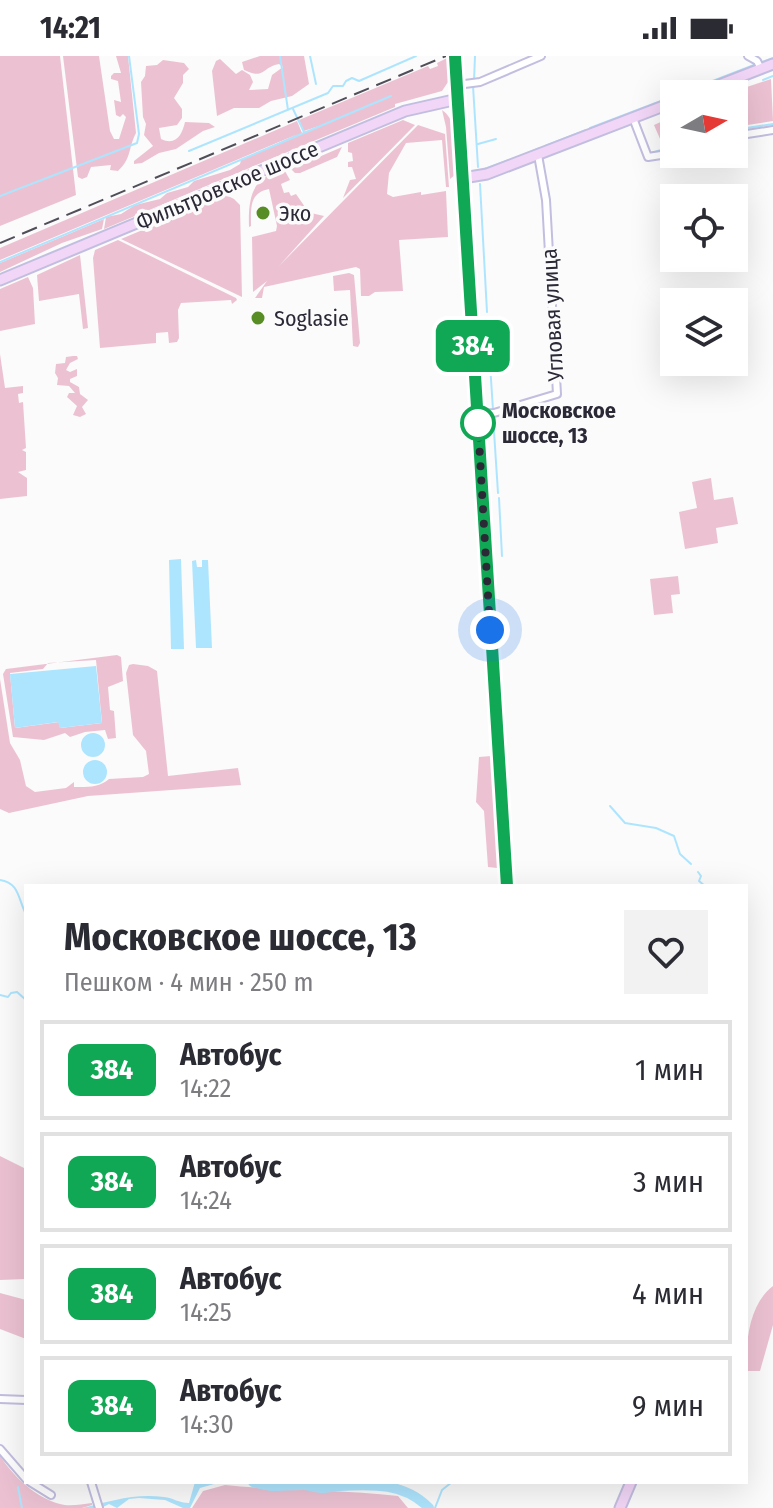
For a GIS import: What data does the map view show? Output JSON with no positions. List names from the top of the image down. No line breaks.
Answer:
{"streets":{"main road":["Фильтровское шоссе"],"street":["Угловая улица"]},"places":["Эко","Soglasie","Московское шоссе, 13"],"lines":["bus line 384"],"north":"right","page":{"status":"14:21","on_map":"384","heading":["Московское шоссе, 13","Пешком · 4 мин · 250 m"],"list":[{"mark":"384","name":"Автобус","note":"14:22","value":"1 мин"},{"mark":"384","name":"Автобус","note":"14:24","value":"3 мин"},{"mark":"384","name":"Автобус","note":"14:25","value":"4 мин"},{"mark":"384","name":"Автобус","note":"14:30","value":"9 мин"}]}}
